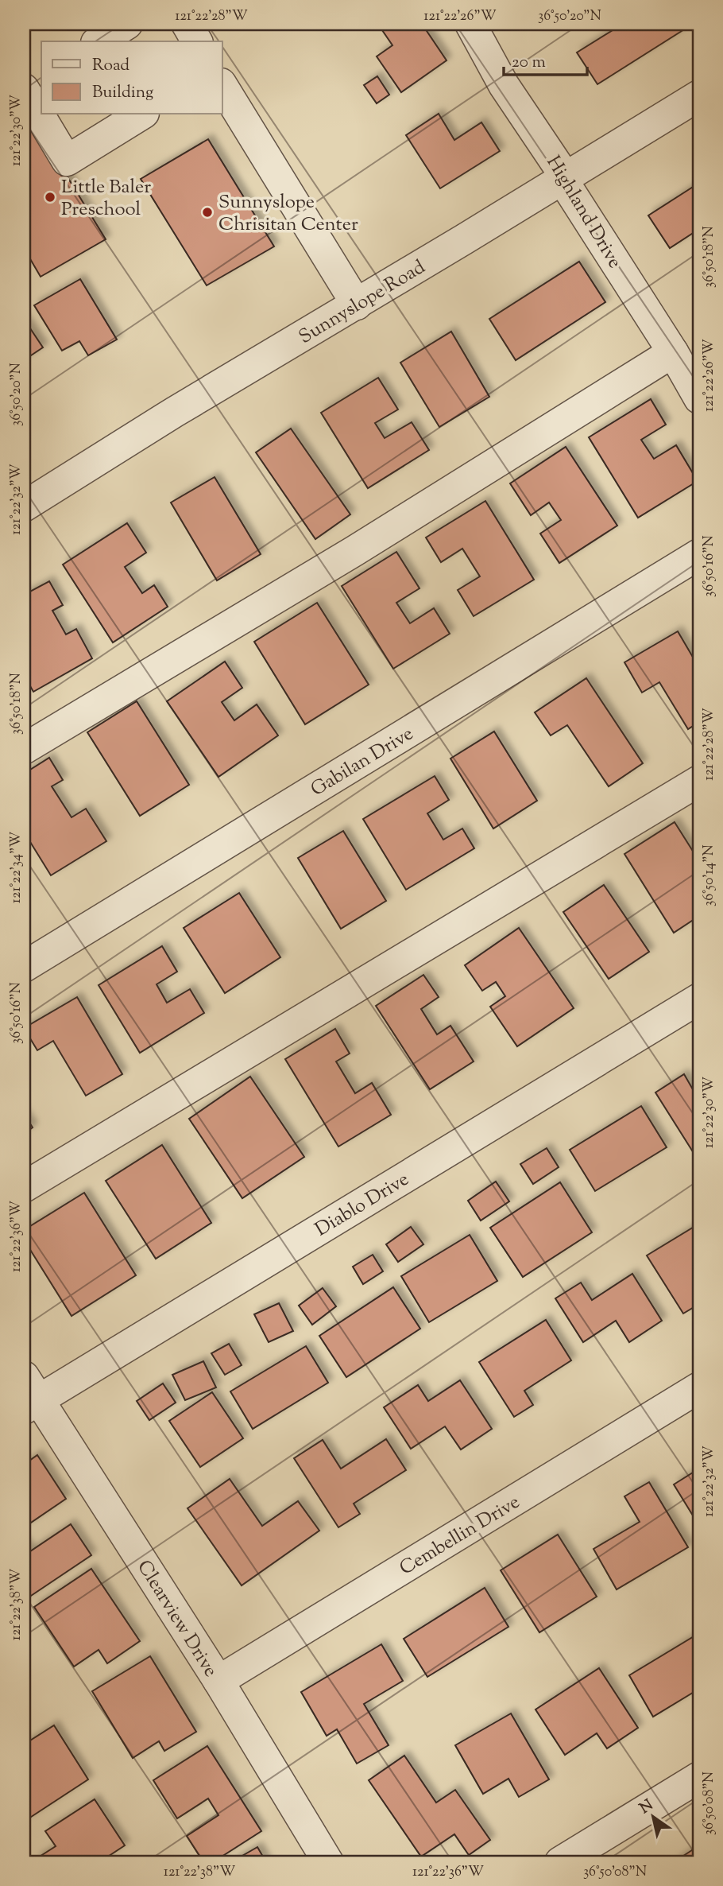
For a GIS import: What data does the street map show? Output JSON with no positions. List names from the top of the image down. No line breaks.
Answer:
{"streets":{"street":["Highland Drive","Sunnyslope Road","Gabilan Drive","Diablo Drive","Cembellin Drive","Clearview Drive"]},"crossings":[["Highland Drive","Sunnyslope Road"],["Diablo Drive","Clearview Drive"],["Cembellin Drive","Clearview Drive"]],"places":["Little Baler Preschool","Sunnyslope Chrisitan Center"],"legend":["Road","Building"],"scale_bar":"20 m","north":"top left","coordinates":["121°22'28\"W","121°22'26\"W","36°50'20\"N","121°22'30\"W","36°50'18\"N","121°22'32\"W","36°50'16\"N","121°22'34\"W","36°50'14\"N","121°22'36\"W","121°22'38\"W","36°50'08\"N"]}
